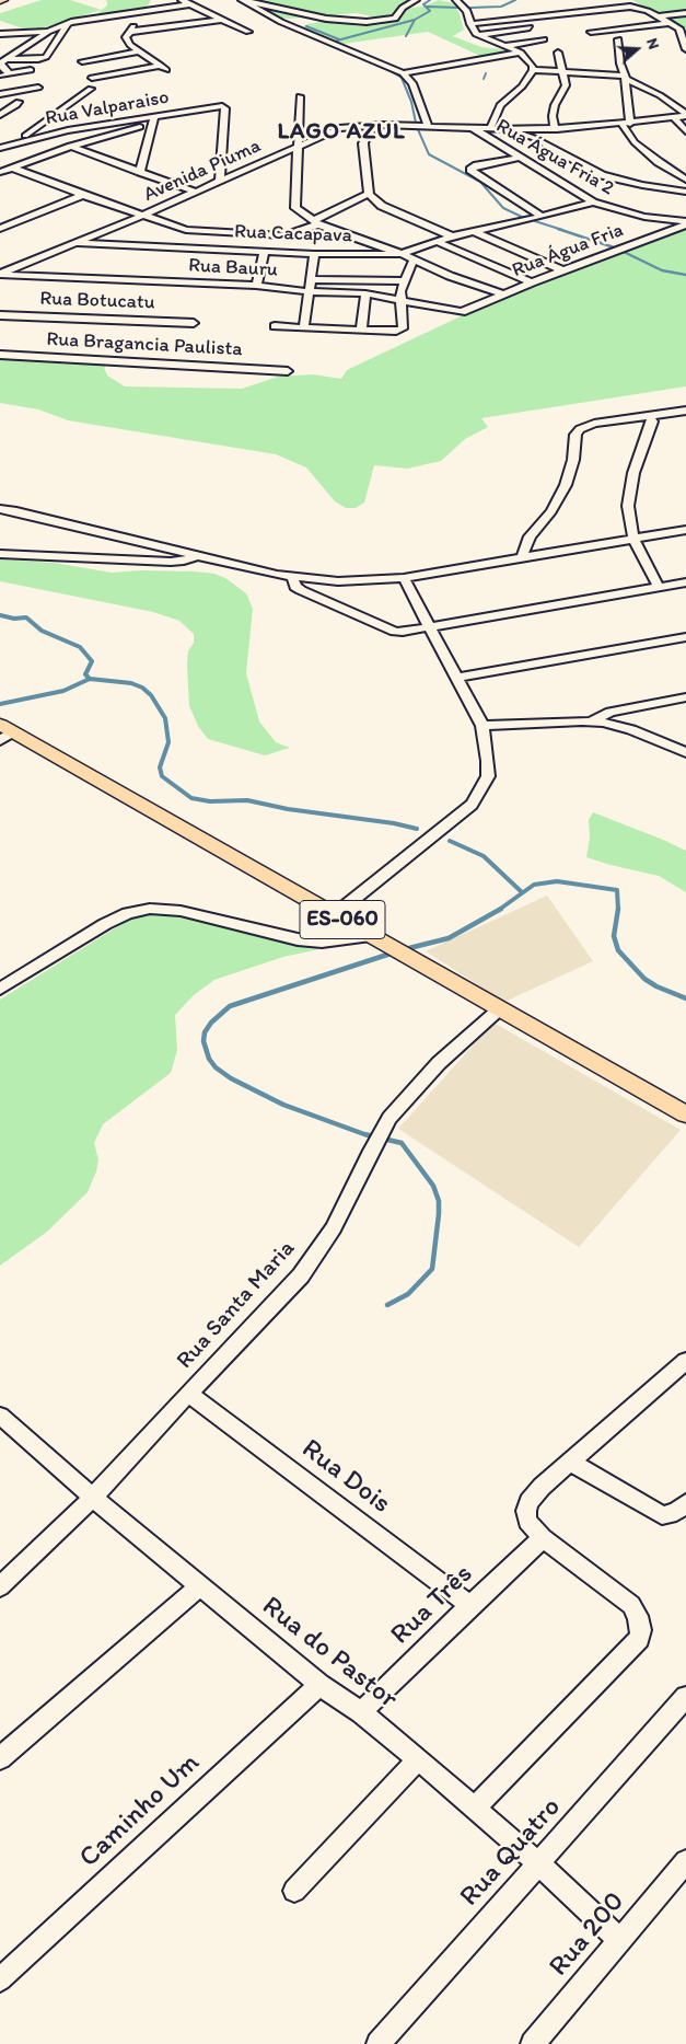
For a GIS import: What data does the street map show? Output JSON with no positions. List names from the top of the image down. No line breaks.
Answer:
{"streets":{"main road":["ES-060"],"street":["Rua Valparaiso","Rua Água Fria 2","Avenida Piuma","Rua Cacapava","Rua Água Fria","Rua Bauru","Rua Botucatu","Rua Bragancia Paulista","Rua Santa Maria","Rua Dois","Rua Três","Rua do Pastor","Caminho Um","Rua Quatro","Rua 200"]},"crossings":[["Rua Valparaiso","Avenida Piuma"],["Rua Água Fria 2","Avenida Piuma"],["Rua Água Fria 2","Rua Água Fria"],["Avenida Piuma","Rua Cacapava"],["Avenida Piuma","Rua Bauru"],["Rua Cacapava","Rua Água Fria"],["Rua Água Fria","Rua Bauru"],["ES-060","Rua Santa Maria"],["Rua Santa Maria","Rua Dois"],["Rua Santa Maria","Rua do Pastor"],["Rua Dois","Rua Três"],["Rua Três","Rua do Pastor"],["Rua do Pastor","Caminho Um"],["Rua do Pastor","Rua Quatro"],["Rua do Pastor","Rua 200"]],"districts":["LAGO AZUL"],"north":"right"}
